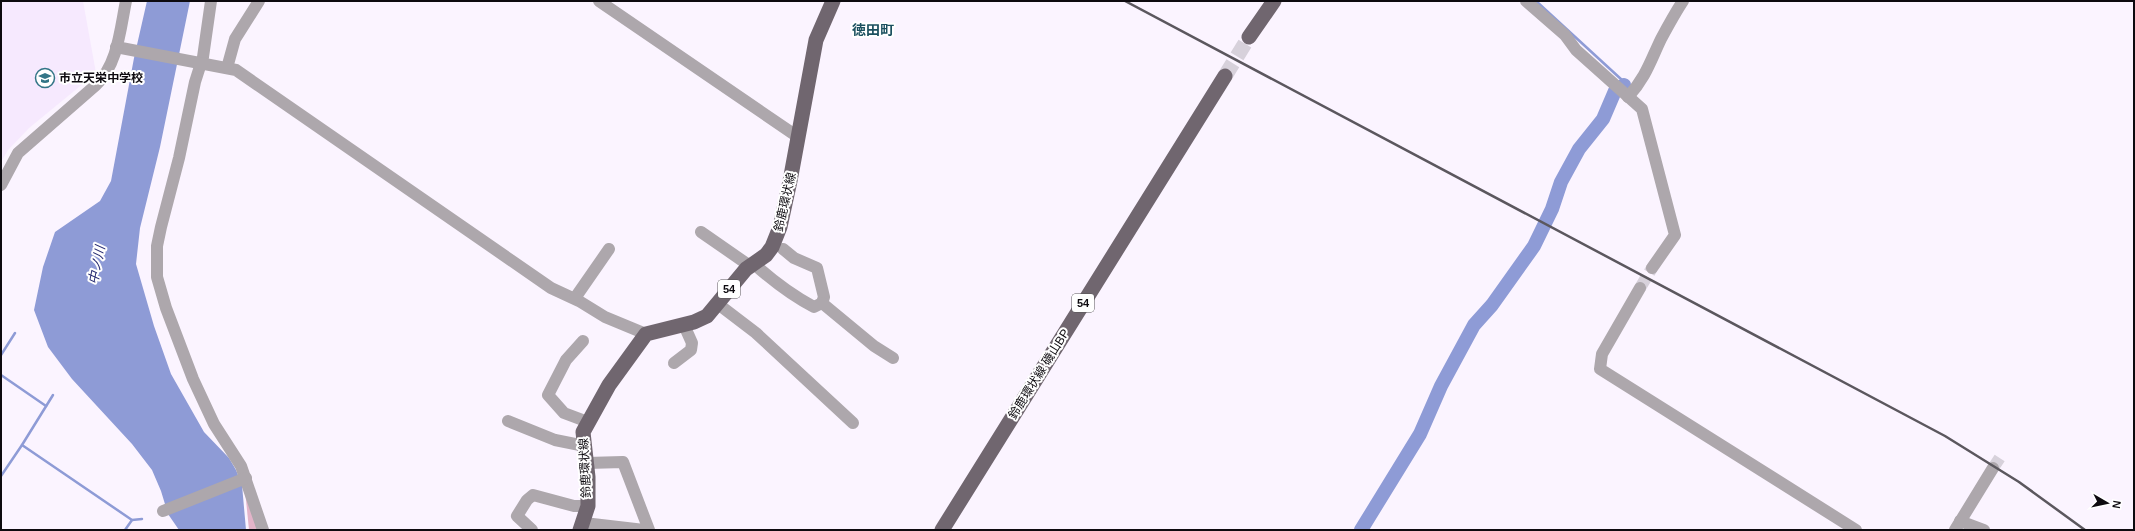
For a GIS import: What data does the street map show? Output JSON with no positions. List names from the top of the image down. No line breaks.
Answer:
{"streets":{"main road":["鈴鹿環状線","54","鈴鹿環状線 磯山BP"]},"districts":["徳田町"],"water":["中ノ川"],"places":{"school or university":["市立天栄中学校"]},"north":"right"}
